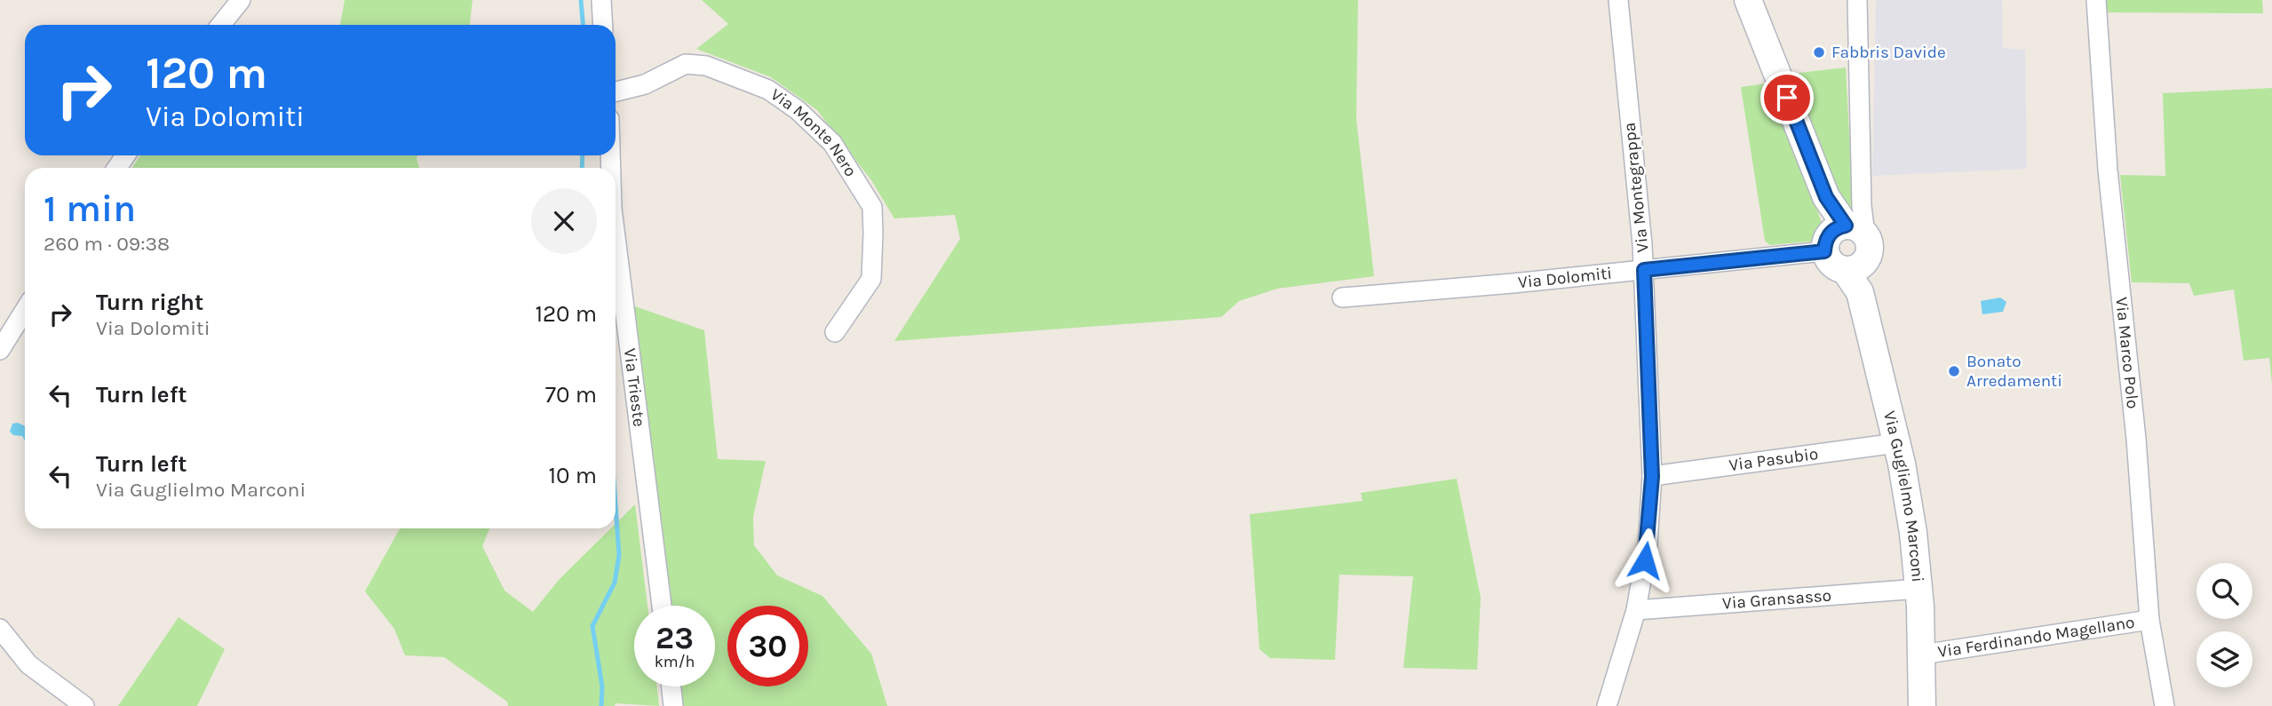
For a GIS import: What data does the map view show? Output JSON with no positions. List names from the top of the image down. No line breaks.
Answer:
{"streets":{"street":["Via Monte Nero","Via Montegrappa","Via Dolomiti","Via Marco Polo","Via Trieste","Via Pasubio","Via Guglielmo Marconi","Via Gransasso","Via Ferdinando Magellano"]},"crossings":[["Via Montegrappa","Via Dolomiti"],["Via Montegrappa","Via Pasubio"],["Via Montegrappa","Via Gransasso"],["Via Dolomiti","Via Guglielmo Marconi"],["Via Marco Polo","Via Ferdinando Magellano"],["Via Pasubio","Via Guglielmo Marconi"],["Via Guglielmo Marconi","Via Gransasso"],["Via Guglielmo Marconi","Via Ferdinando Magellano"]],"places":["Fabbris Davide","Bonato Arredamenti"],"page":{"turn":["120 m","Via Dolomiti"],"heading":["1 min","260 m · 09:38"],"list":[{"name":"Turn right","note":"Via Dolomiti","value":"120 m"},{"name":"Turn left","value":"70 m"},{"name":"Turn left","note":"Via Guglielmo Marconi","value":"10 m"}],"speed":"23 km/h","limit":"30"}}
